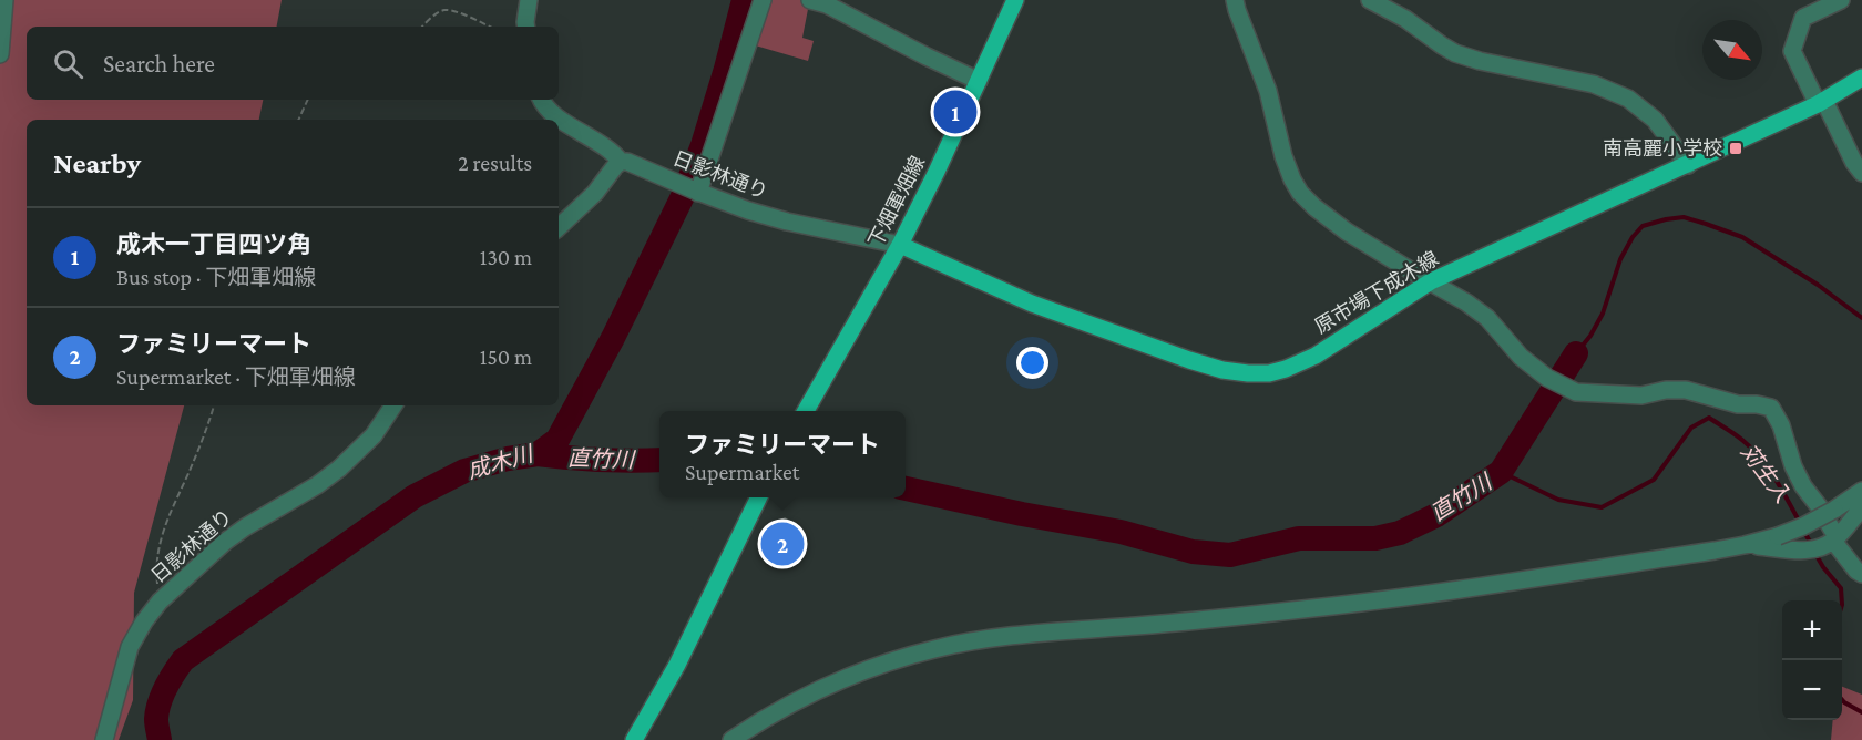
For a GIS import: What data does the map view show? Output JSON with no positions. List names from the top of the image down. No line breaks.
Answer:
{"streets":{"main road":["下畑軍畑線","原市場下成木線"],"street":["日影林通り"]},"crossings":[["日影林通り","下畑軍畑線"],["日影林通り","原市場下成木線"],["下畑軍畑線","原市場下成木線"]],"water":["直竹川","成木川","苅生入"],"places":{"transit":["南高麗小学校"]},"north":"bottom right","page":{"search":"Search here","pins":["1","2"],"heading":["Nearby","2 results"],"list":[{"mark":"1","name":"成木一丁目四ツ角","note":"Bus stop · 下畑軍畑線","value":"130 m"},{"mark":"2","name":"ファミリーマート","note":"Supermarket · 下畑軍畑線","value":"150 m"}],"popup":["ファミリーマート","Supermarket"],"map_buttons":["+","−"]}}
